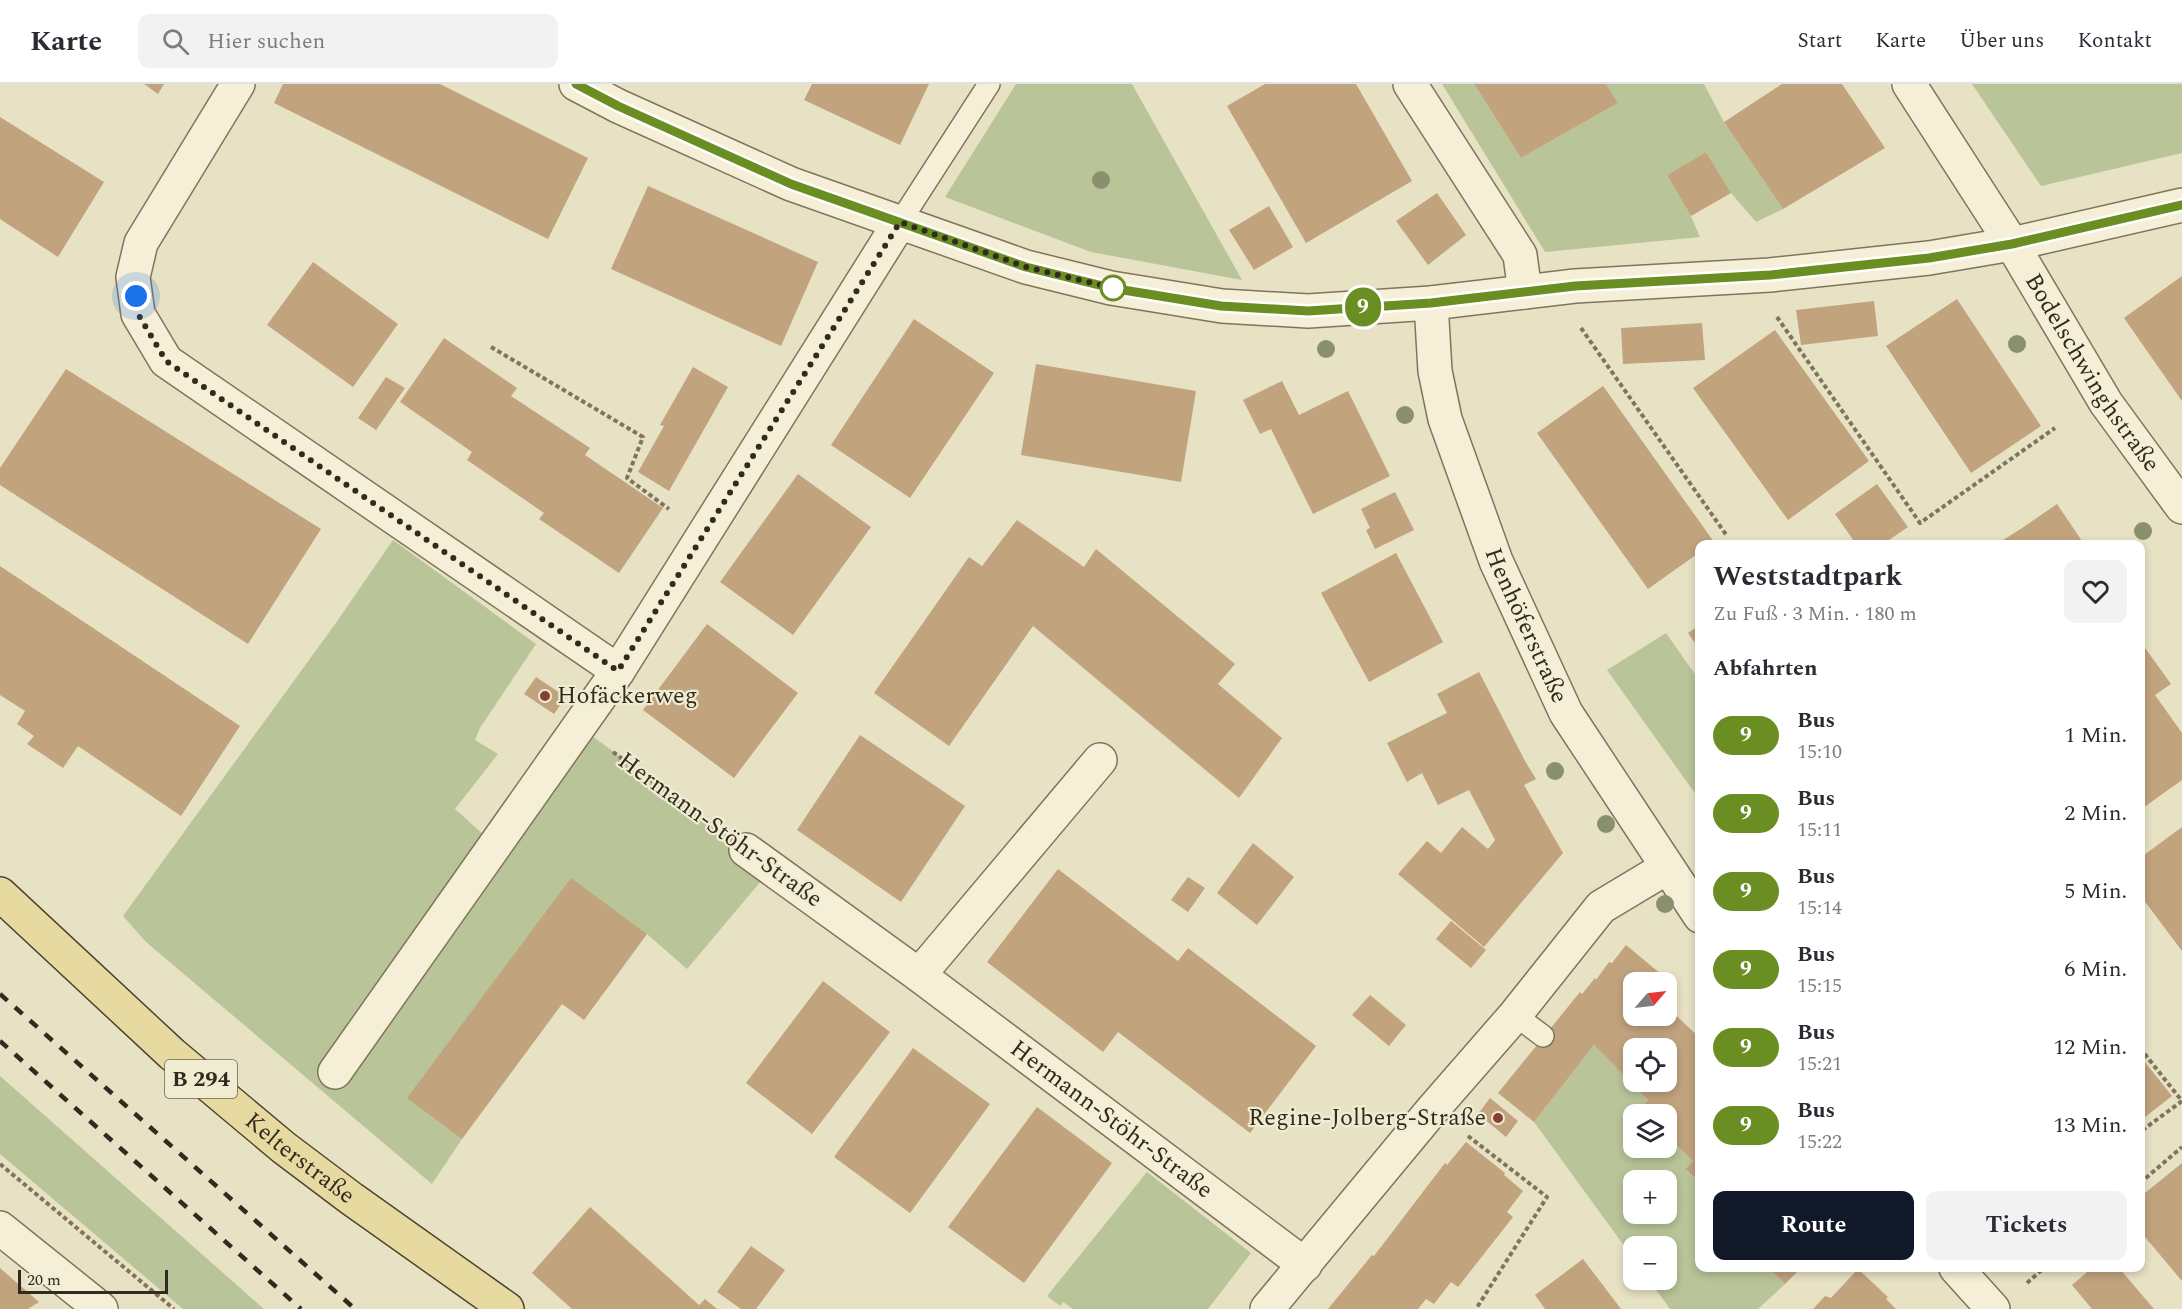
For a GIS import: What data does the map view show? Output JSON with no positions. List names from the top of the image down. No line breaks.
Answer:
{"streets":{"main road":["B 294","Kelterstraße"],"street":["Bodelschwinghstraße","Henhöferstraße","Hermann-Stöhr-Straße"]},"places":["Hofäckerweg","Regine-Jolberg-Straße"],"lines":["bus line 9"],"scale_bar":"20 m","north":"top right","page":{"header":"Karte","search":"Hier suchen","nav":["Start","Karte","Über uns","Kontakt"],"on_map":"9","heading":[["Weststadtpark","Zu Fuß · 3 Min. · 180 m"],"Abfahrten"],"list":[{"mark":"9","name":"Bus","note":"15:10","value":"1 Min."},{"mark":"9","name":"Bus","note":"15:11","value":"2 Min."},{"mark":"9","name":"Bus","note":"15:14","value":"5 Min."},{"mark":"9","name":"Bus","note":"15:15","value":"6 Min."},{"mark":"9","name":"Bus","note":"15:21","value":"12 Min."},{"mark":"9","name":"Bus","note":"15:22","value":"13 Min."}],"map_buttons":["+","−"],"buttons":["Route","Tickets"],"scale":"20 m"}}
